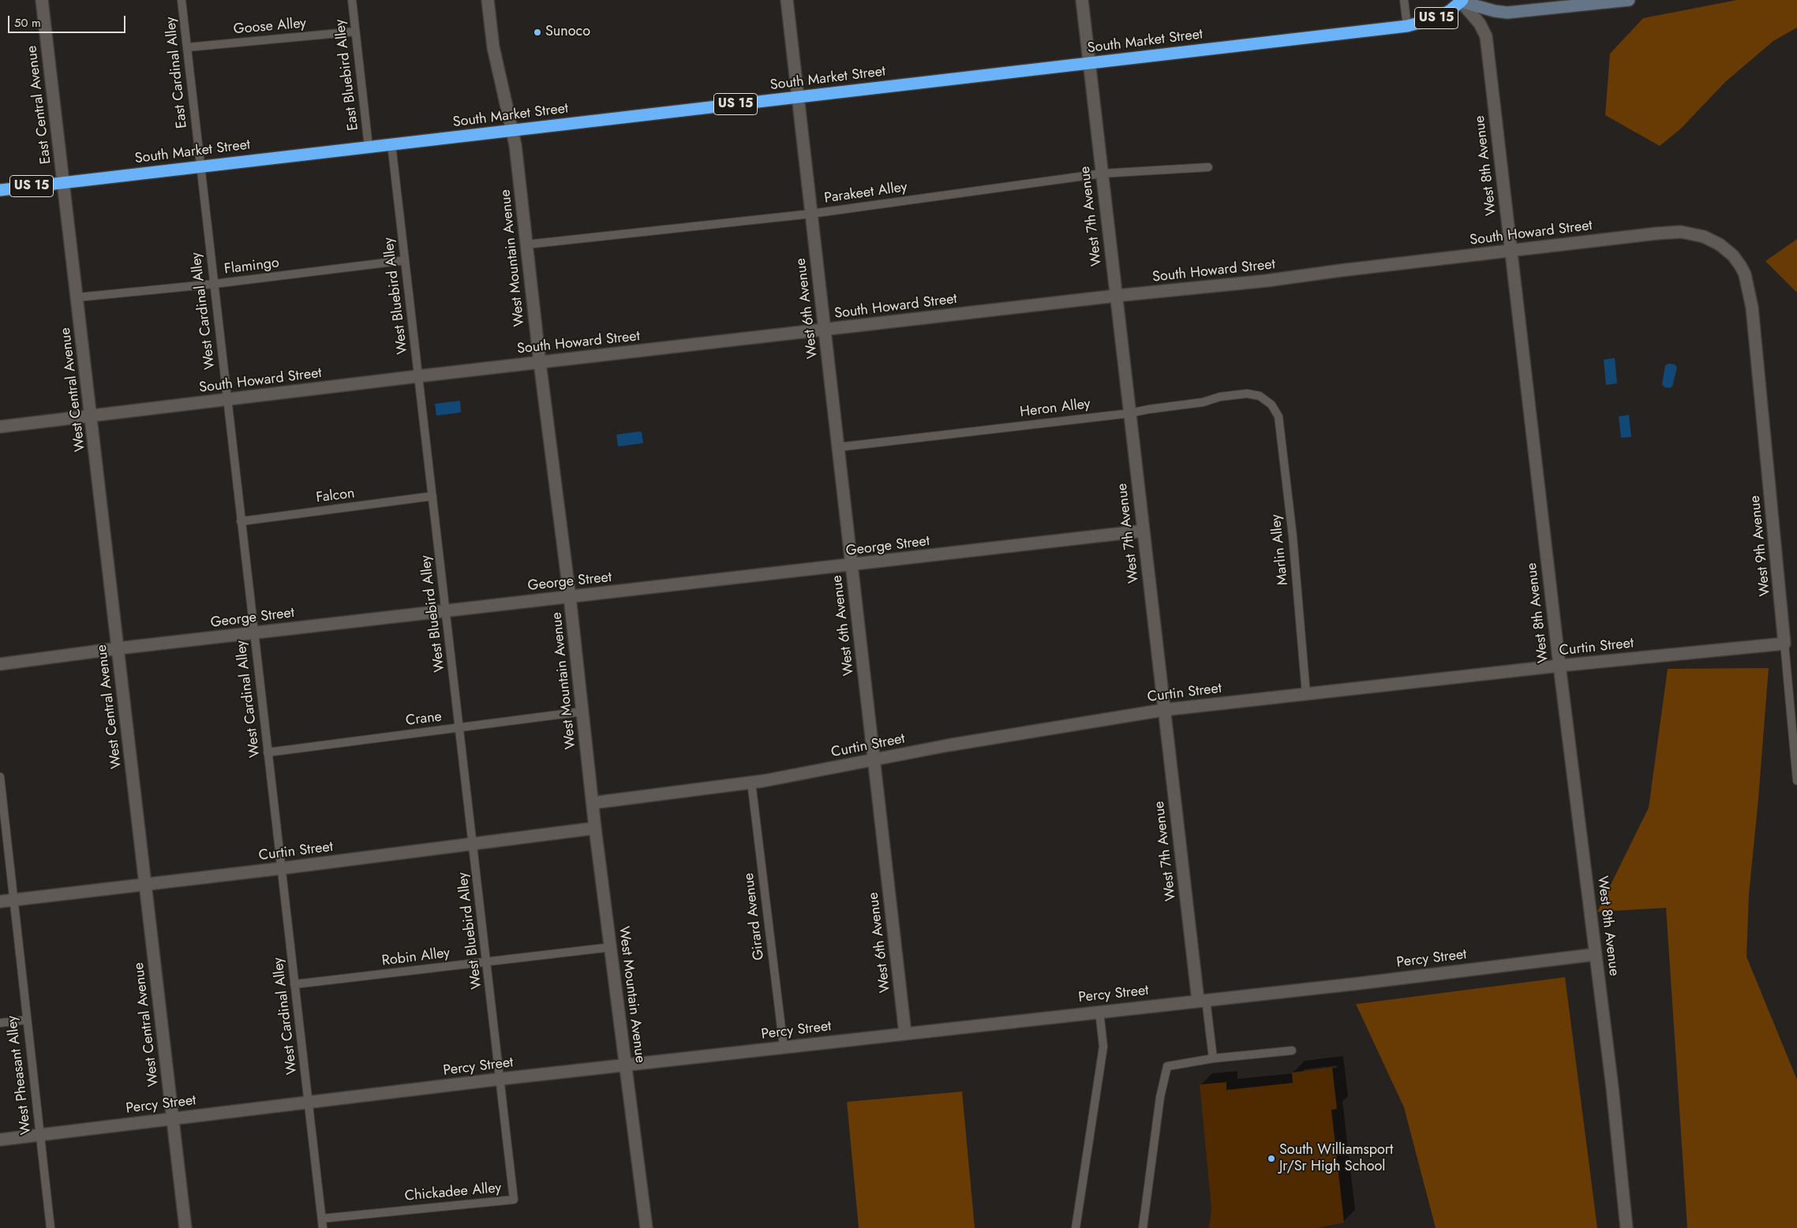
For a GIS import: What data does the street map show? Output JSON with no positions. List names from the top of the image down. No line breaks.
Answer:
{"streets":{"highway":["US 15","South Market Street"],"street":["East Central Avenue","West 8th Avenue","West 7th Avenue","South Howard Street","West Mountain Avenue","West 6th Avenue","West Central Avenue","West 9th Avenue","George Street","Curtin Street","Percy Street"],"lane":["Goose Alley","East Cardinal Alley","East Bluebird Alley","Parakeet Alley","Flamingo","West Bluebird Alley","West Cardinal Alley","Heron Alley","Falcon","Marlin Alley","Crane","Girard Avenue","Robin Alley","West Pheasant Alley","Chickadee Alley"]},"crossings":[["Goose Alley","East Cardinal Alley"],["Goose Alley","East Bluebird Alley"],["South Market Street","East Cardinal Alley"],["South Market Street","East Bluebird Alley"],["South Market Street","East Central Avenue"],["South Market Street","West 8th Avenue"],["South Market Street","West 7th Avenue"],["South Market Street","West Mountain Avenue"],["South Market Street","West Bluebird Alley"],["South Market Street","West 6th Avenue"],["South Market Street","West Cardinal Alley"],["South Market Street","West Central Avenue"],["East Cardinal Alley","West Cardinal Alley"],["East Central Avenue","West Central Avenue"],["West 8th Avenue","South Howard Street"],["West 8th Avenue","Curtin Street"],["West 8th Avenue","Percy Street"],["Parakeet Alley","West 7th Avenue"],["Parakeet Alley","West Mountain Avenue"],["Parakeet Alley","West 6th Avenue"],["West 7th Avenue","South Howard Street"],["West 7th Avenue","Heron Alley"],["West 7th Avenue","George Street"],["West 7th Avenue","Curtin Street"],["West 7th Avenue","Percy Street"],["South Howard Street","West Mountain Avenue"],["South Howard Street","West Bluebird Alley"],["South Howard Street","West 6th Avenue"],["South Howard Street","West Cardinal Alley"],["South Howard Street","West Central Avenue"],["South Howard Street","West 9th Avenue"],["West Mountain Avenue","George Street"],["West Mountain Avenue","Curtin Street"],["West Mountain Avenue","Crane"],["West Mountain Avenue","Robin Alley"],["West Mountain Avenue","Percy Street"],["Flamingo","West Bluebird Alley"],["Flamingo","West Cardinal Alley"],["Flamingo","West Central Avenue"],["West Bluebird Alley","Falcon"],["West Bluebird Alley","George Street"],["West Bluebird Alley","Curtin Street"],["West Bluebird Alley","Crane"],["West Bluebird Alley","Robin Alley"],["West Bluebird Alley","Percy Street"],["West Bluebird Alley","Chickadee Alley"],["West 6th Avenue","Heron Alley"],["West 6th Avenue","George Street"],["West 6th Avenue","Curtin Street"],["West 6th Avenue","Percy Street"],["West Cardinal Alley","Falcon"],["West Cardinal Alley","George Street"],["West Cardinal Alley","Curtin Street"],["West Cardinal Alley","Crane"],["West Cardinal Alley","Robin Alley"],["West Cardinal Alley","Percy Street"],["West Cardinal Alley","Chickadee Alley"],["West Central Avenue","George Street"],["West Central Avenue","Curtin Street"],["West Central Avenue","Percy Street"],["Heron Alley","Marlin Alley"],["West 9th Avenue","Curtin Street"],["Marlin Alley","Curtin Street"],["Curtin Street","Girard Avenue"],["Curtin Street","West Pheasant Alley"],["Girard Avenue","Percy Street"],["Percy Street","West Pheasant Alley"],["Percy Street","Chickadee Alley"]],"places":["Sunoco","South Williamsport Jr/Sr High School"],"scale_bar":"50 m"}
